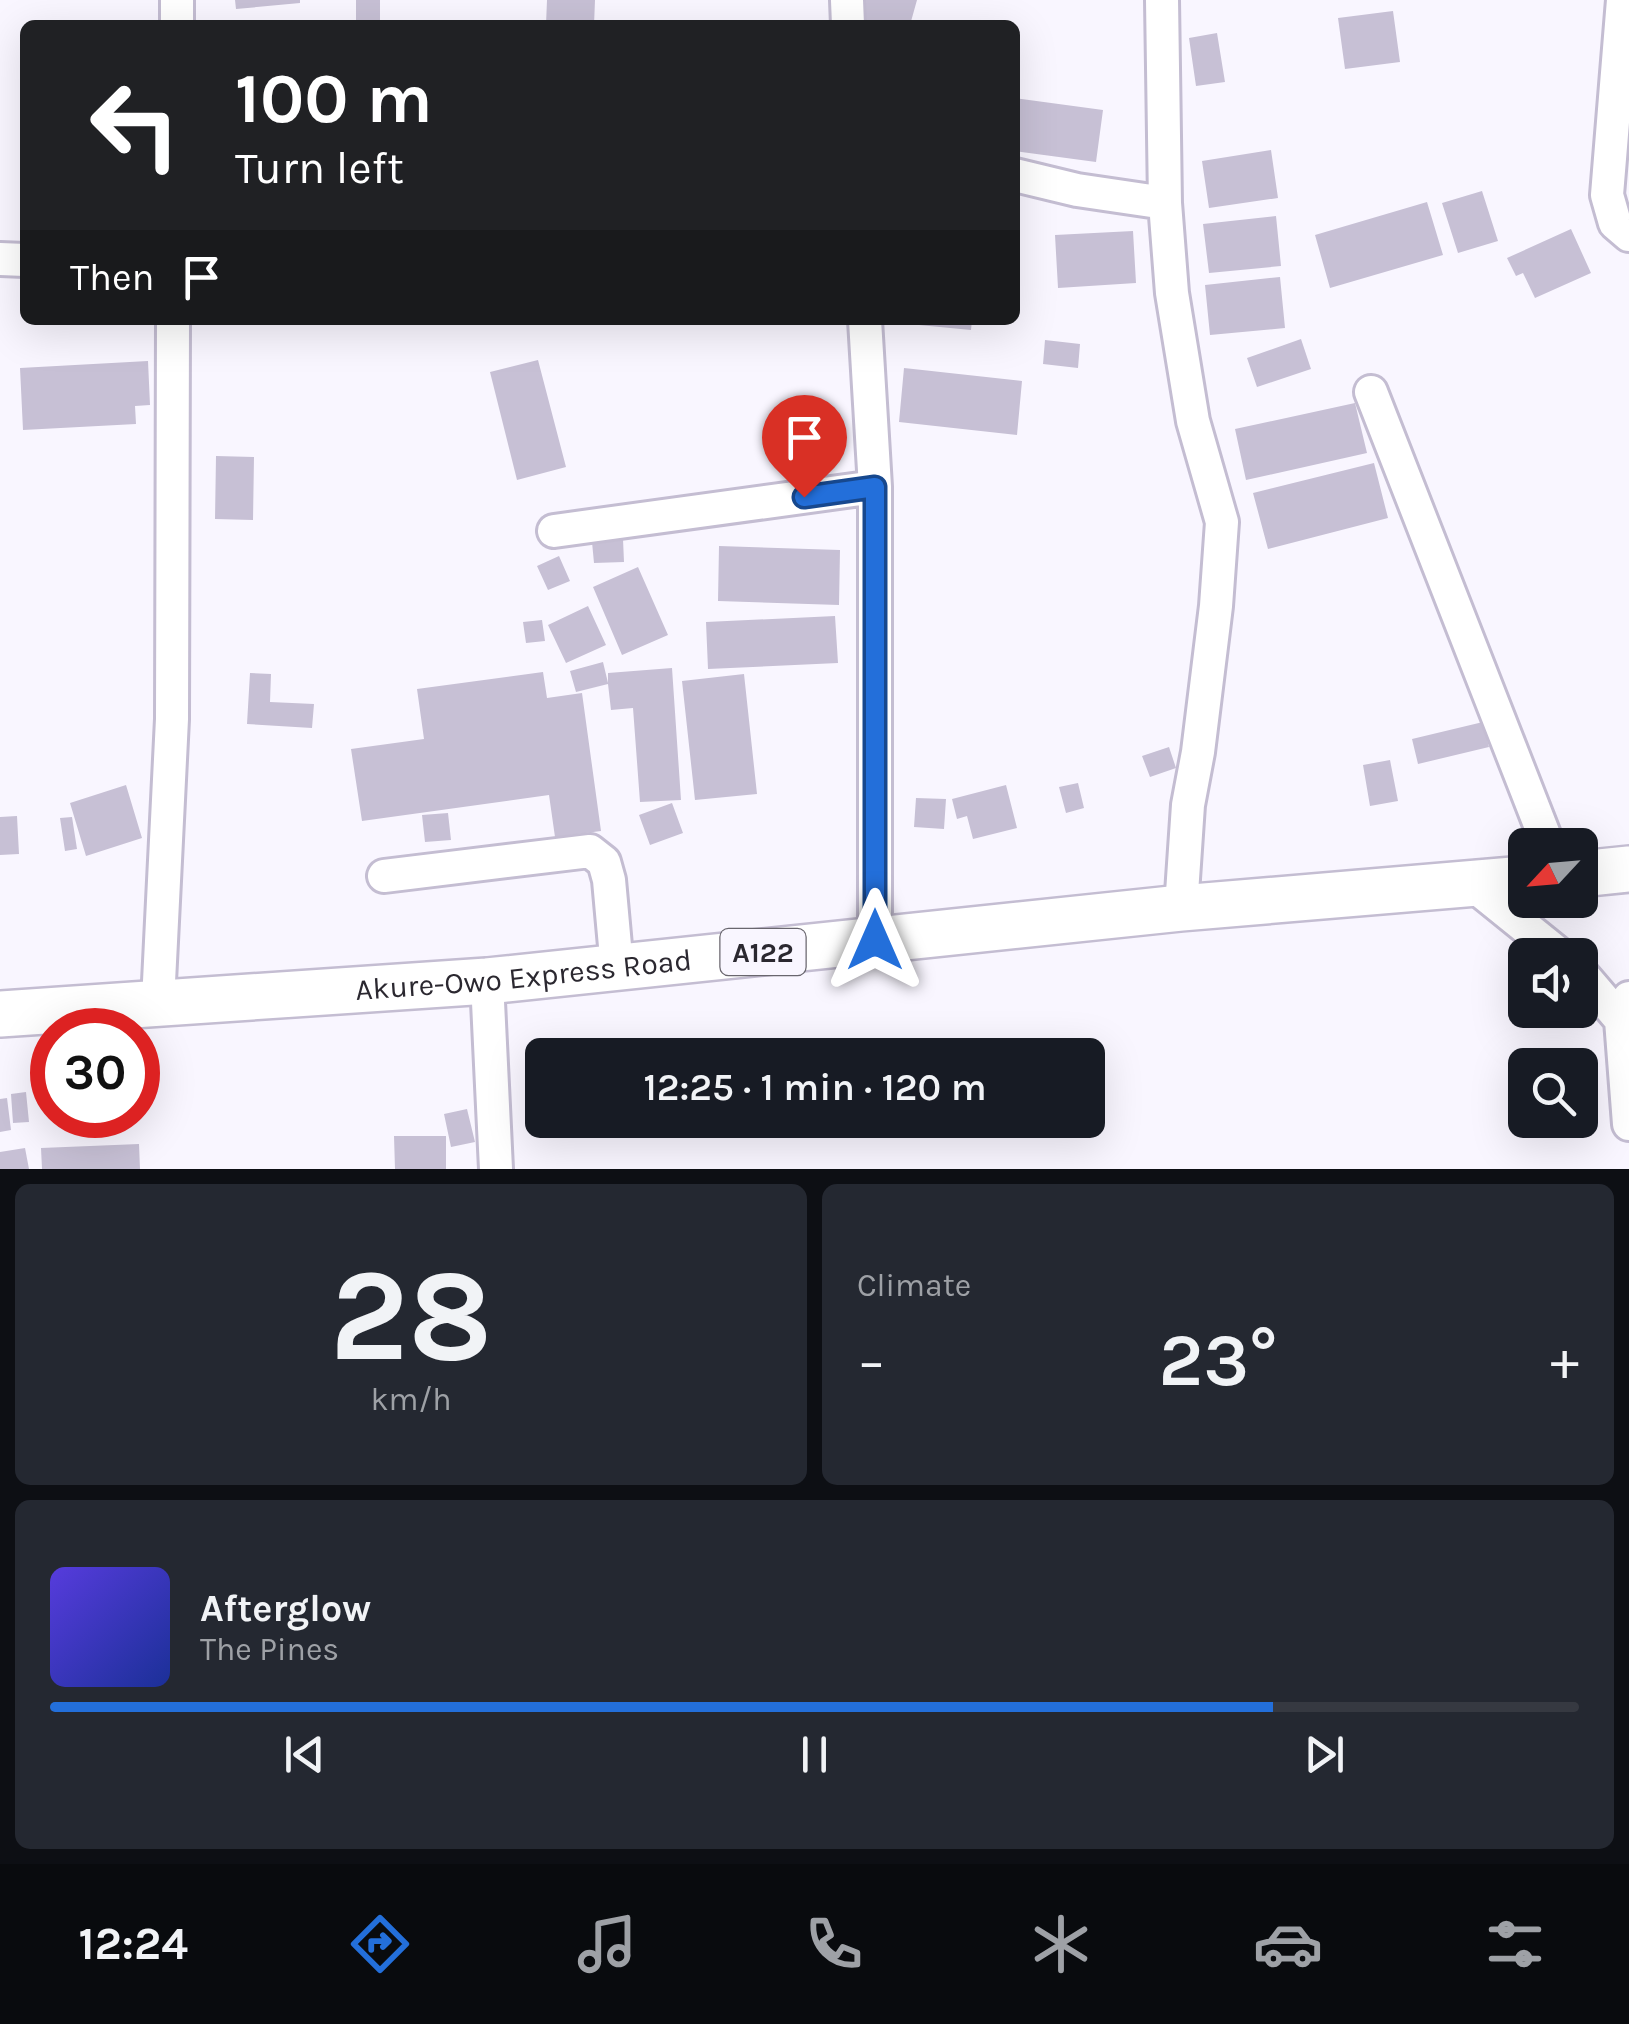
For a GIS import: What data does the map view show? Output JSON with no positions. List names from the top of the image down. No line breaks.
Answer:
{"streets":{"highway":["A122","Akure-Owo Express Road"]},"north":"bottom left","page":{"turn":["100 m","Turn left"],"then":"Then","limit":"30","trip":"12:25 · 1 min · 120 m","tile":[["28","km/h"],"Climate"],"heat":["−","23°","+"],"song":["Afterglow","The Pines"],"tabs":"12:24"}}
